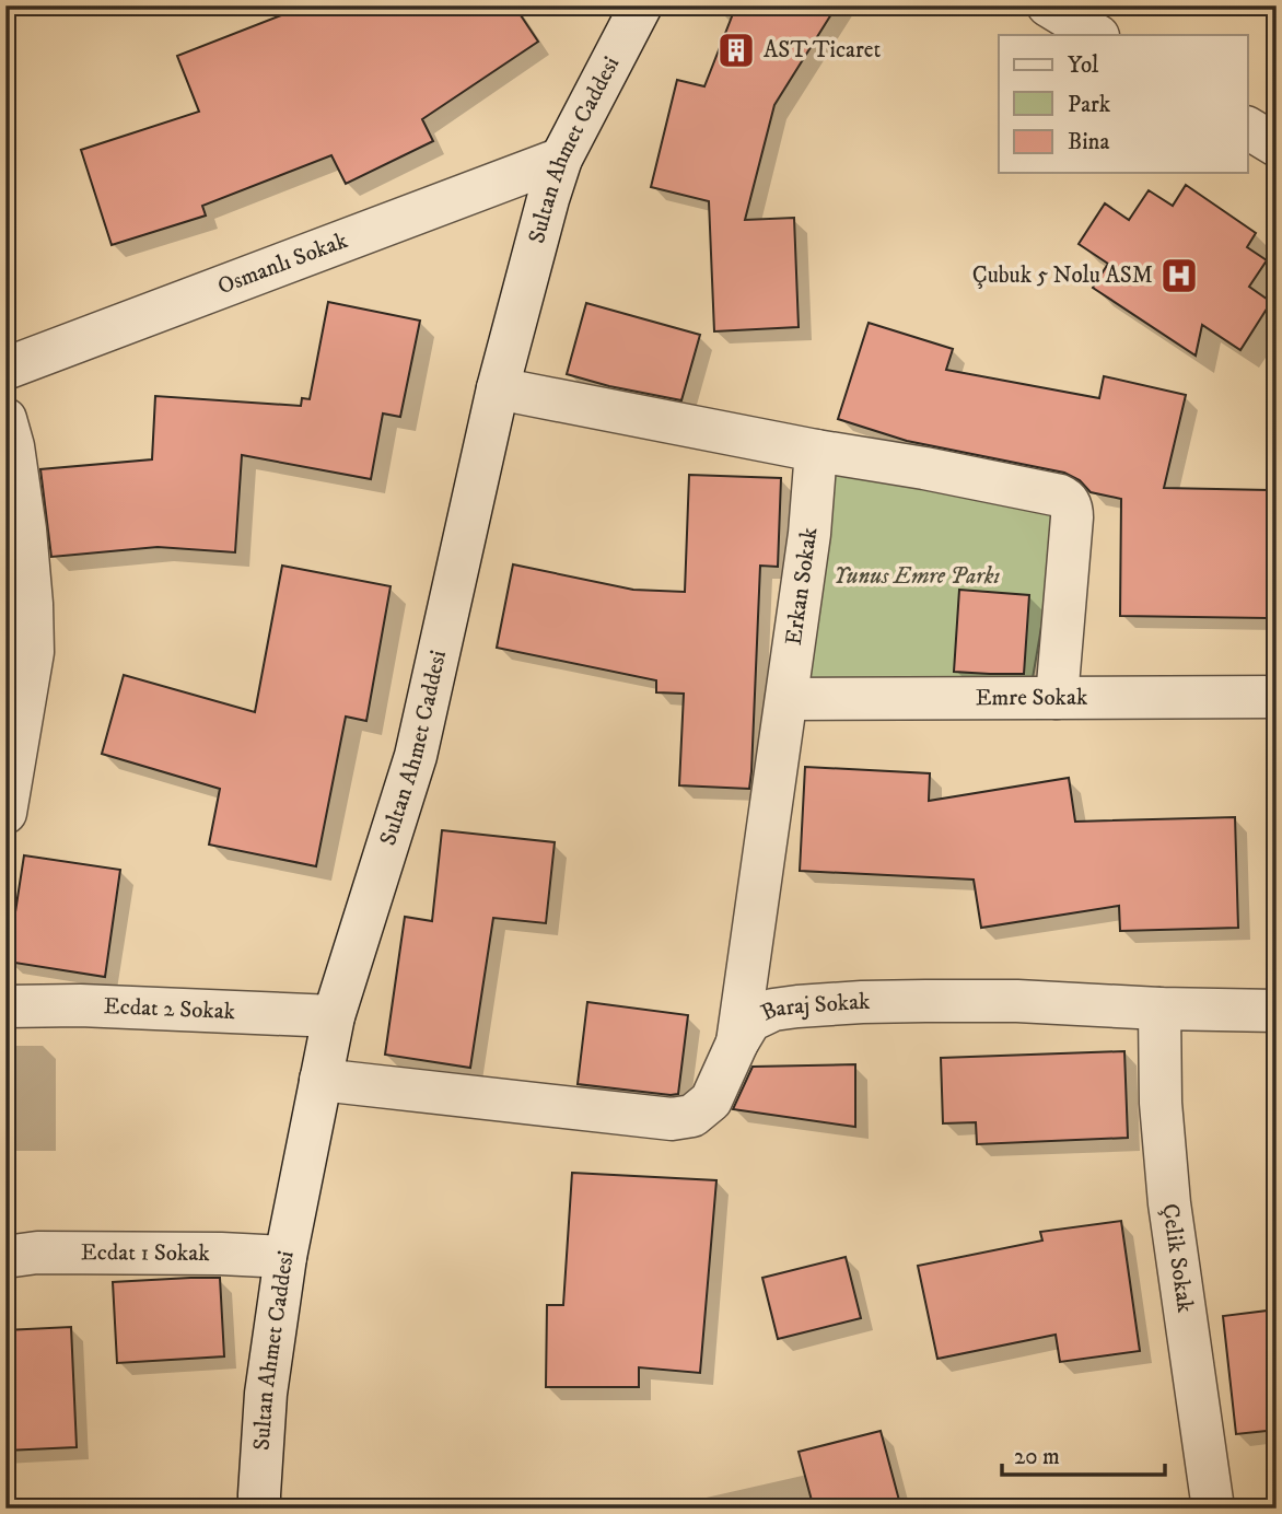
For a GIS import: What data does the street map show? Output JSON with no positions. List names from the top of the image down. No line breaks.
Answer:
{"streets":{"street":["Sultan Ahmet Caddesi","Osmanlı Sokak","Erkan Sokak","Emre Sokak","Ecdat 2 Sokak","Baraj Sokak","Ecdat 1 Sokak","Çelik Sokak"]},"crossings":[["Sultan Ahmet Caddesi","Osmanlı Sokak"],["Sultan Ahmet Caddesi","Ecdat 2 Sokak"],["Sultan Ahmet Caddesi","Baraj Sokak"],["Sultan Ahmet Caddesi","Ecdat 1 Sokak"],["Erkan Sokak","Emre Sokak"],["Erkan Sokak","Baraj Sokak"],["Baraj Sokak","Çelik Sokak"]],"parks":["Yunus Emre Parkı"],"places":{"building":["AST Ticaret"],"hospital":["Çubuk 5 Nolu ASM"]},"legend":["Yol","Park","Bina"],"scale_bar":"20 m"}
